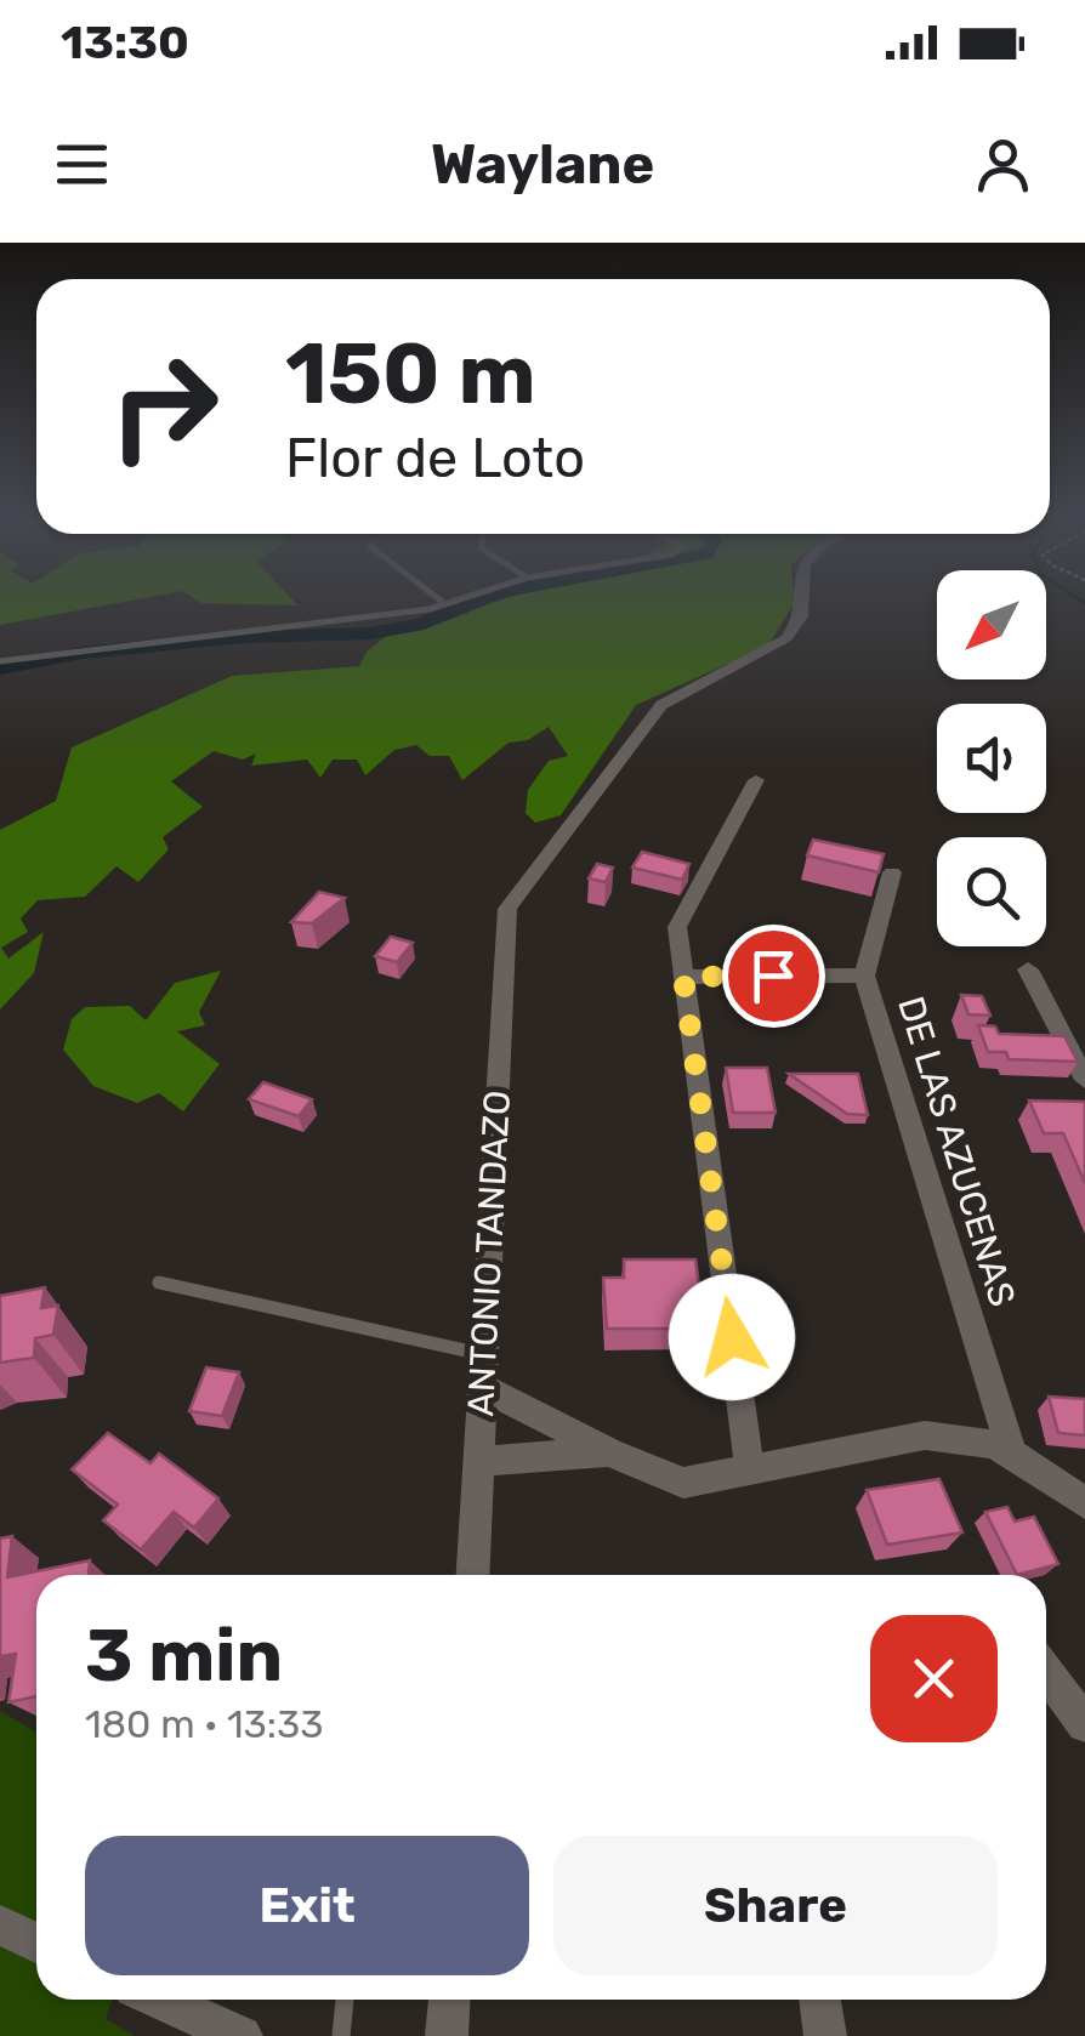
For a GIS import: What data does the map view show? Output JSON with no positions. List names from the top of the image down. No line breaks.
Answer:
{"streets":{"street":["DE LAS AZUCENAS","ANTONIO TANDAZO"]},"north":"bottom left","page":{"status":"13:30","header":"Waylane","turn":["150 m","Flor de Loto"],"heading":["3 min","180 m · 13:33"],"buttons":["Exit","Share"]}}
